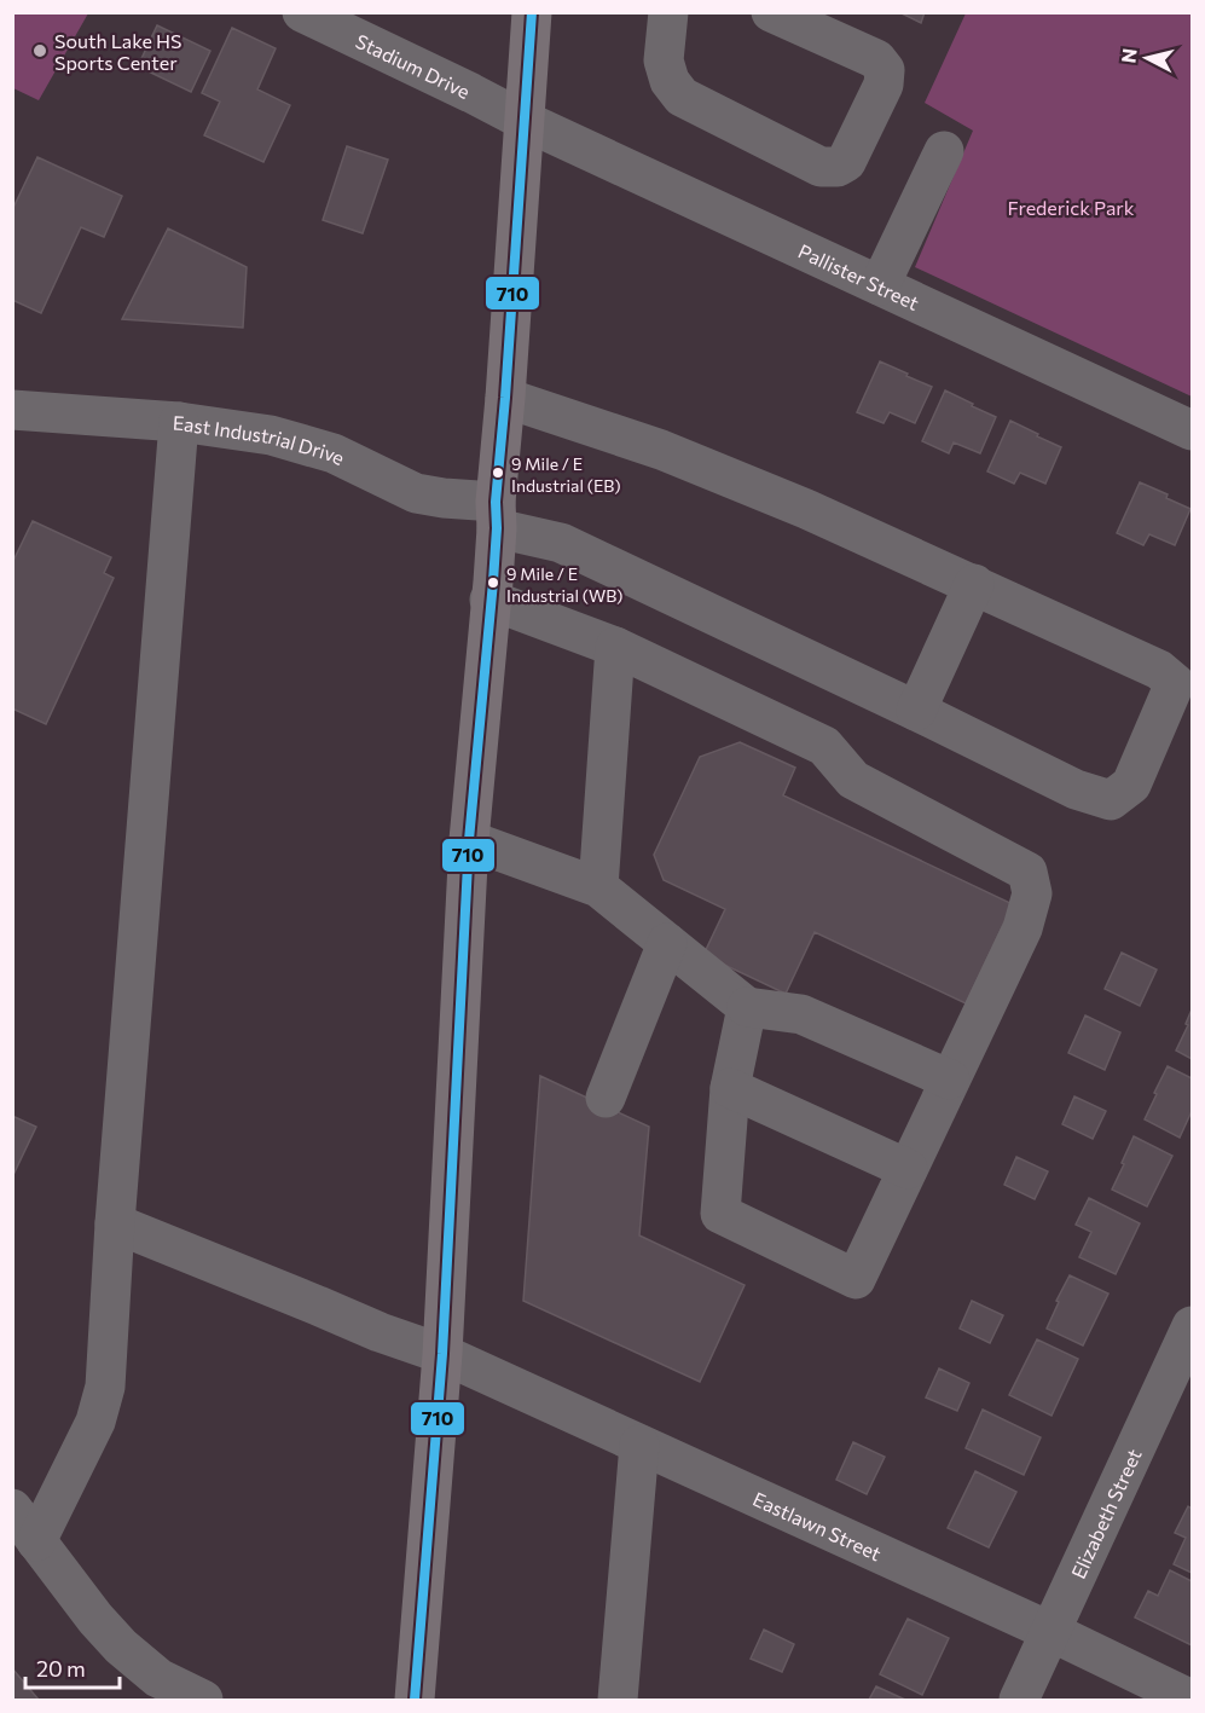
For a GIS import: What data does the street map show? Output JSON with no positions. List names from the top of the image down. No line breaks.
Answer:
{"streets":{"street":["Stadium Drive","Pallister Street","East Industrial Drive","Elizabeth Street","Eastlawn Street"]},"crossings":[["Stadium Drive","Pallister Street"],["Elizabeth Street","Eastlawn Street"]],"parks":["Frederick Park"],"places":["South Lake HS Sports Center","9 Mile / E Industrial (EB)","9 Mile / E Industrial (WB)"],"lines":["transit line 710"],"scale_bar":"20 m","north":"left"}
